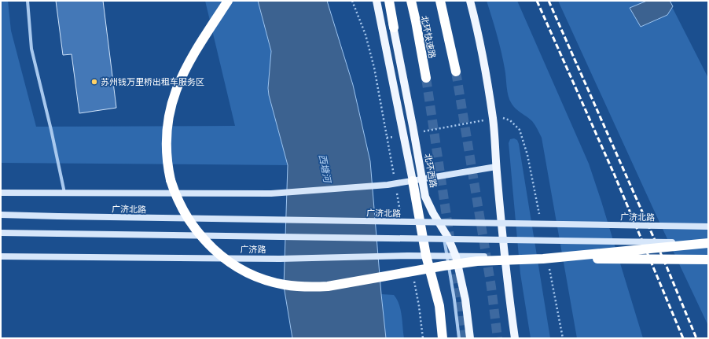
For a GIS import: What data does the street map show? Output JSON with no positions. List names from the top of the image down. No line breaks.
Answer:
{"streets":{"highway":["北环快速路"],"main road":["北环西路","广济北路","广济路"]},"crossings":[["北环西路","广济路"]],"water":["西塘河"],"places":["苏州钱万里桥出租车服务区"]}
